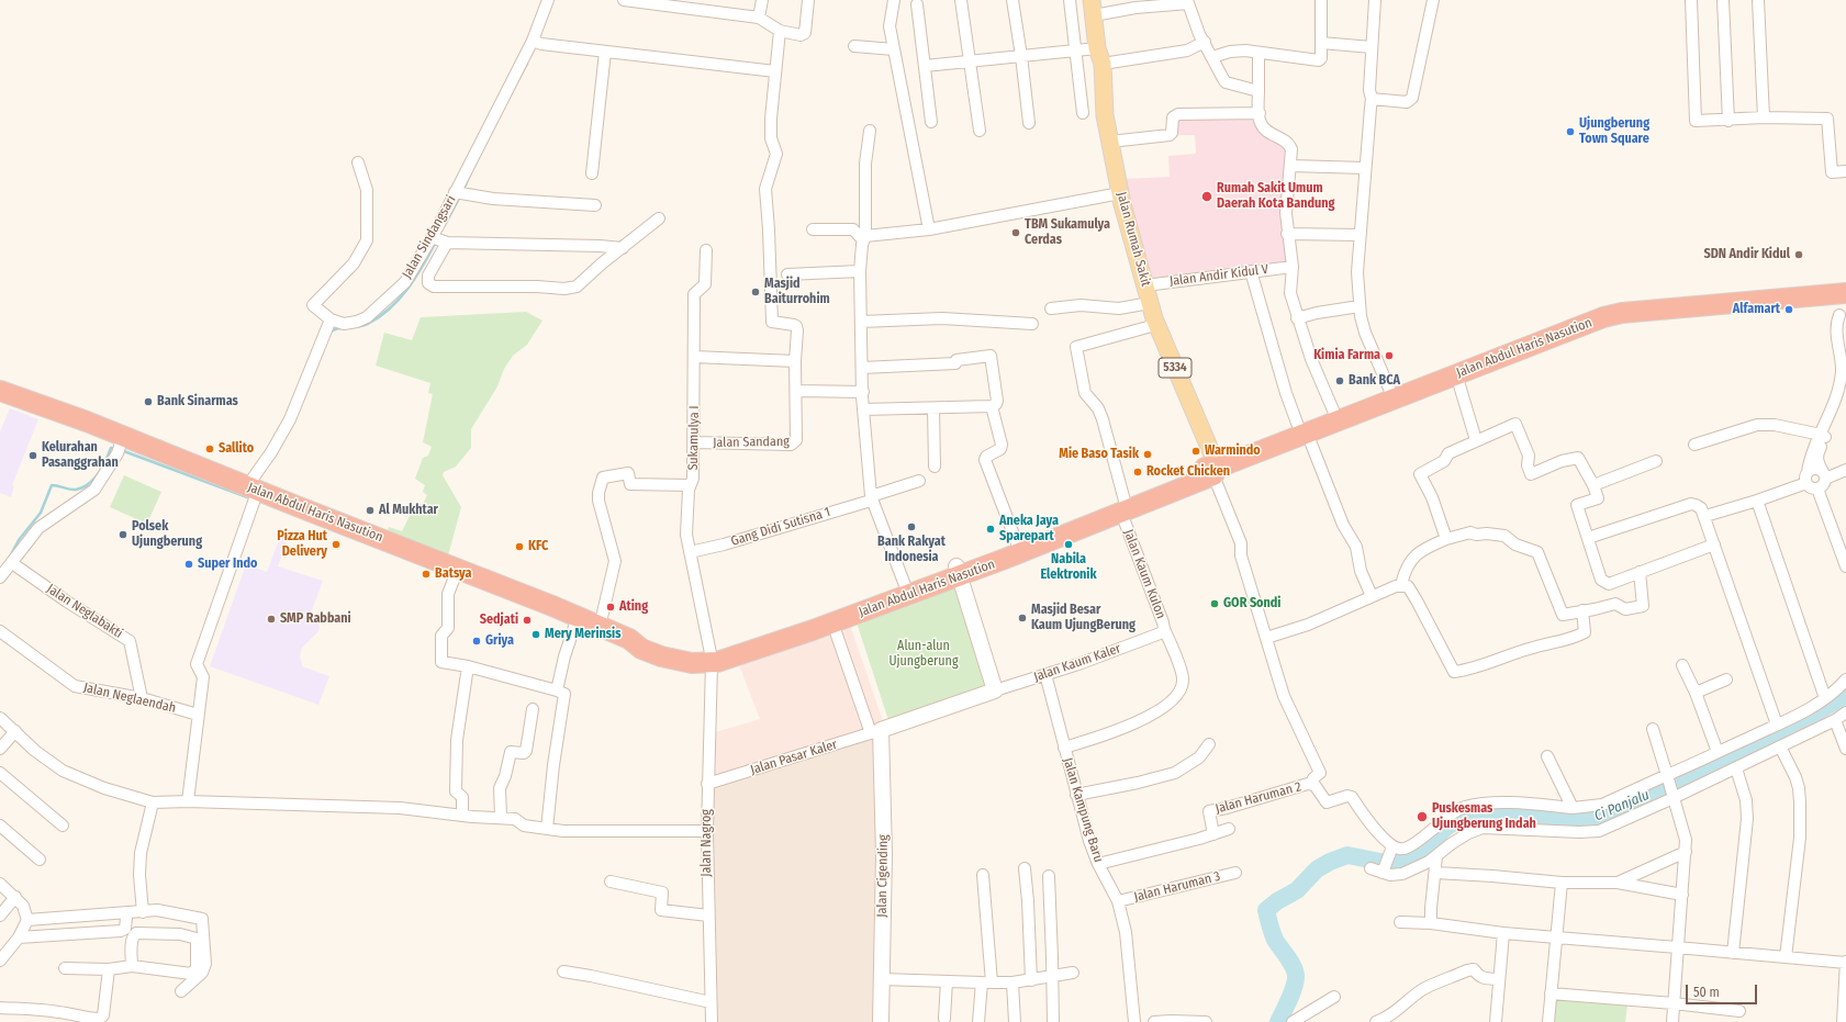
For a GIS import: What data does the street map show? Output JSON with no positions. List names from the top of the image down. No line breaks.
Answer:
{"streets":{"highway":["Jalan Abdul Haris Nasution"],"main road":["Jalan Rumah Sakit","5334"],"street":["Jalan Sindangsari","Jalan Andir Kidul V","Sukamulya I","Jalan Sandang","Gang Didi Sutisna 1","Jalan Kaum Kulon","Jalan Neglabakti","Jalan Kaum Kaler","Jalan Neglaendah","Jalan Pasar Kaler","Jalan Haruman 2","Jalan Kampung Baru","Jalan Nagrog","Jalan Cigending","Jalan Haruman 3"]},"crossings":[["Jalan Rumah Sakit","Jalan Andir Kidul V"],["Jalan Rumah Sakit","Jalan Abdul Haris Nasution"],["Jalan Rumah Sakit","Jalan Kaum Kulon"],["Jalan Abdul Haris Nasution","Sukamulya I"],["Jalan Abdul Haris Nasution","Jalan Kaum Kulon"],["Jalan Abdul Haris Nasution","Jalan Nagrog"],["Sukamulya I","Jalan Sandang"],["Sukamulya I","Gang Didi Sutisna 1"],["Sukamulya I","Jalan Nagrog"],["Jalan Kaum Kulon","Jalan Kaum Kaler"],["Jalan Kaum Kulon","Jalan Kampung Baru"],["Jalan Neglabakti","Jalan Neglaendah"],["Jalan Kaum Kaler","Jalan Kampung Baru"],["Jalan Pasar Kaler","Jalan Nagrog"],["Jalan Pasar Kaler","Jalan Cigending"],["Jalan Haruman 2","Jalan Kampung Baru"],["Jalan Kampung Baru","Jalan Haruman 3"]],"water":["Ci Panjalu"],"parks":["Alun-alun Ujungberung"],"places":["Ujungberung Town Square","Rumah Sakit Umum Daerah Kota Bandung","TBM Sukamulya Cerdas","SDN Andir Kidul","Masjid Baiturrohim","Alfamart","Kimia Farma","Bank BCA","Bank Sinarmas","Sallito","Warmindo","Mie Baso Tasik","Kelurahan Pasanggrahan","Rocket Chicken","Al Mukhtar","Bank Rakyat Indonesia","Aneka Jaya Sparepart","Polsek Ujungberung","Pizza Hut Delivery","Nabila Elektronik","KFC","Super Indo","Batsya","GOR Sondi","Ating","Masjid Besar Kaum UjungBerung","SMP Rabbani","Sedjati","Mery Merinsis","Griya","Puskesmas Ujungberung Indah"],"scale_bar":"50 m"}
